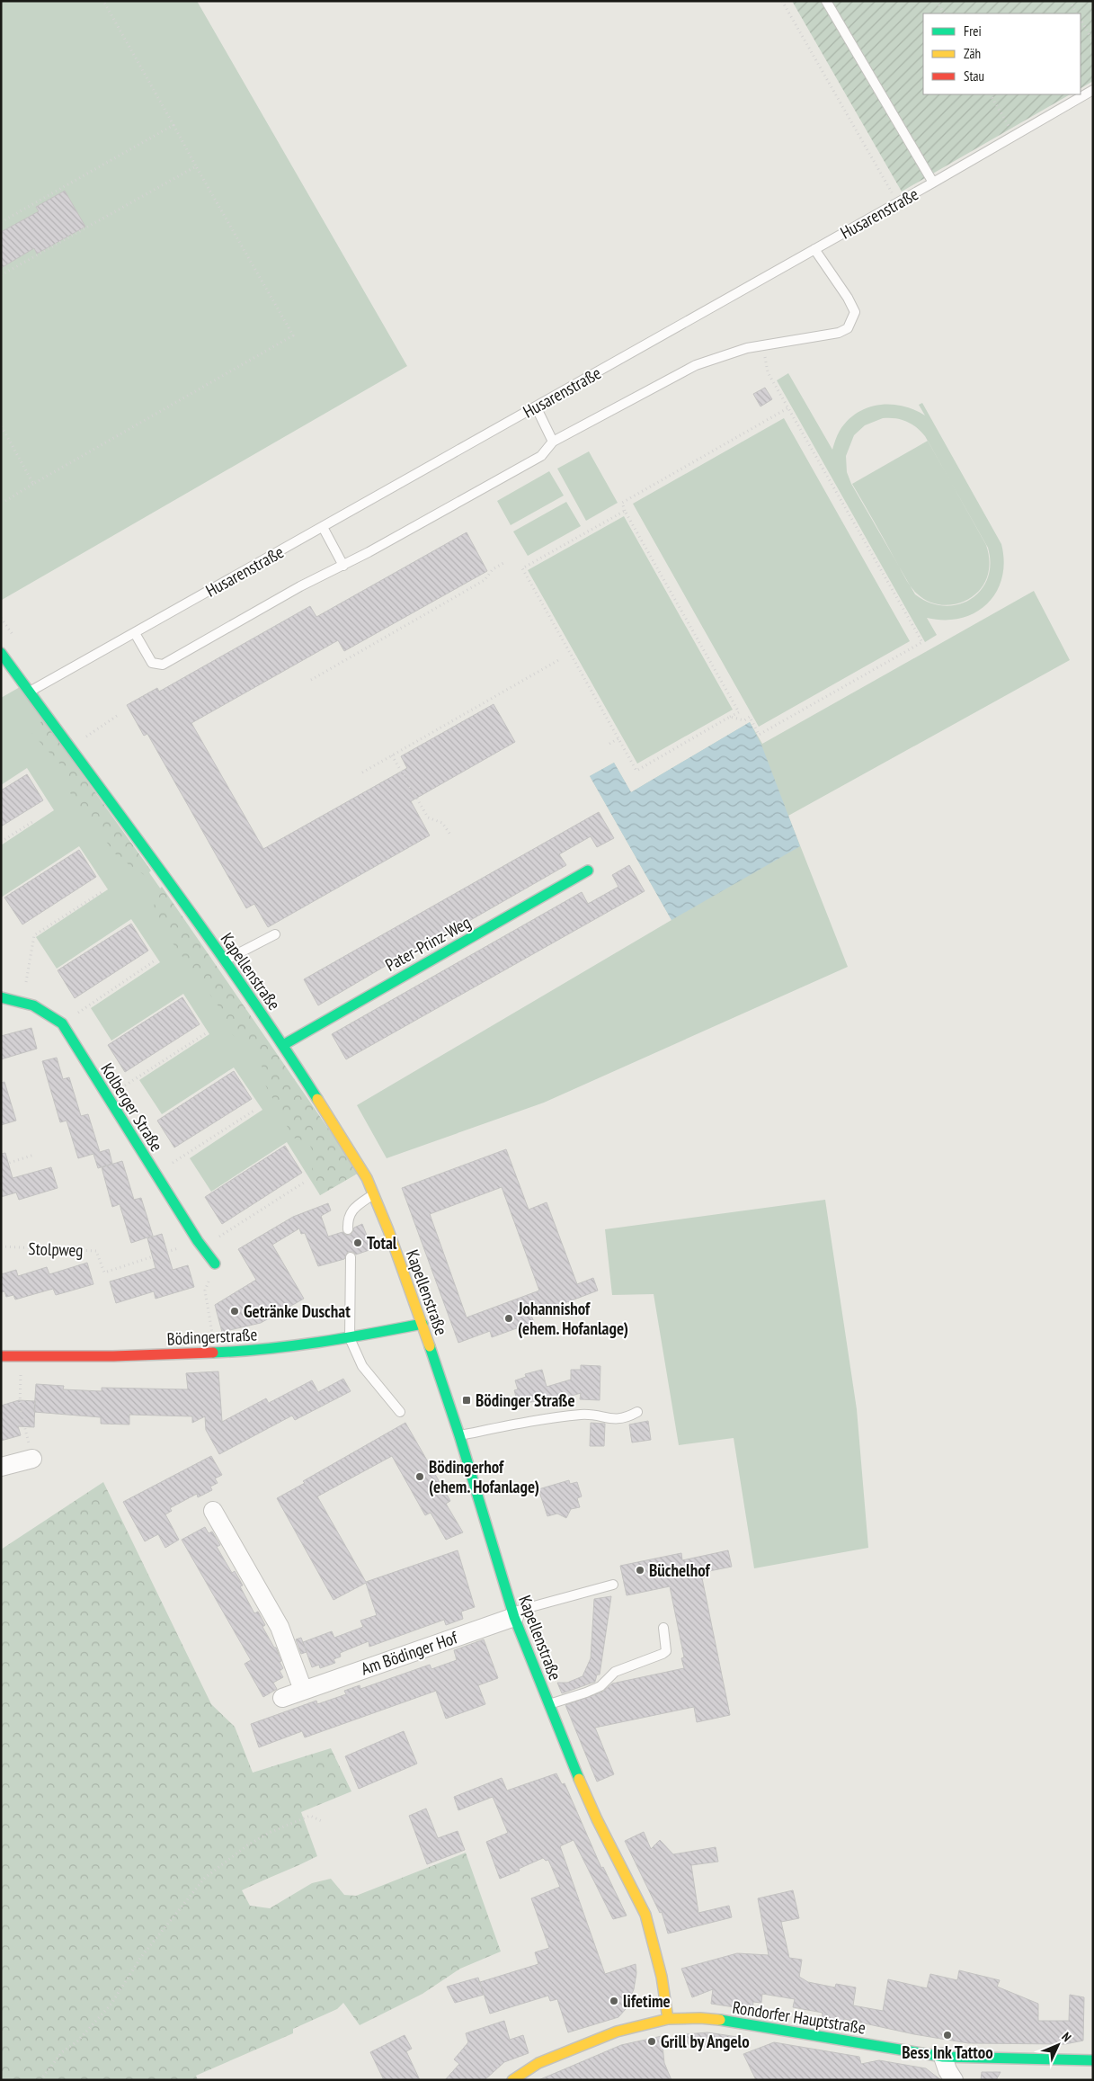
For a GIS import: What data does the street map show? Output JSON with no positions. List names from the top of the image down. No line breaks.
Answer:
{"streets":{"main road":["Pater-Prinz-Weg","Kapellenstraße","Kolberger Straße","Bödingerstraße","Rondorfer Hauptstraße"],"street":["Am Bödinger Hof"],"lane":["Husarenstraße"],"path":["Stolpweg"]},"crossings":[["Husarenstraße","Kapellenstraße"],["Pater-Prinz-Weg","Kapellenstraße"],["Kapellenstraße","Bödingerstraße"],["Kapellenstraße","Am Bödinger Hof"],["Kapellenstraße","Rondorfer Hauptstraße"],["Kolberger Straße","Stolpweg"]],"places":{"other":["Total","Getränke Duschat","Johannishof (ehem. Hofanlage)","Bödingerhof (ehem. Hofanlage)","Büchelhof","lifetime","Bess Ink Tattoo","Grill by Angelo"],"transit":["Bödinger Straße"]},"legend":["Frei","Zäh","Stau"],"north":"top right"}
